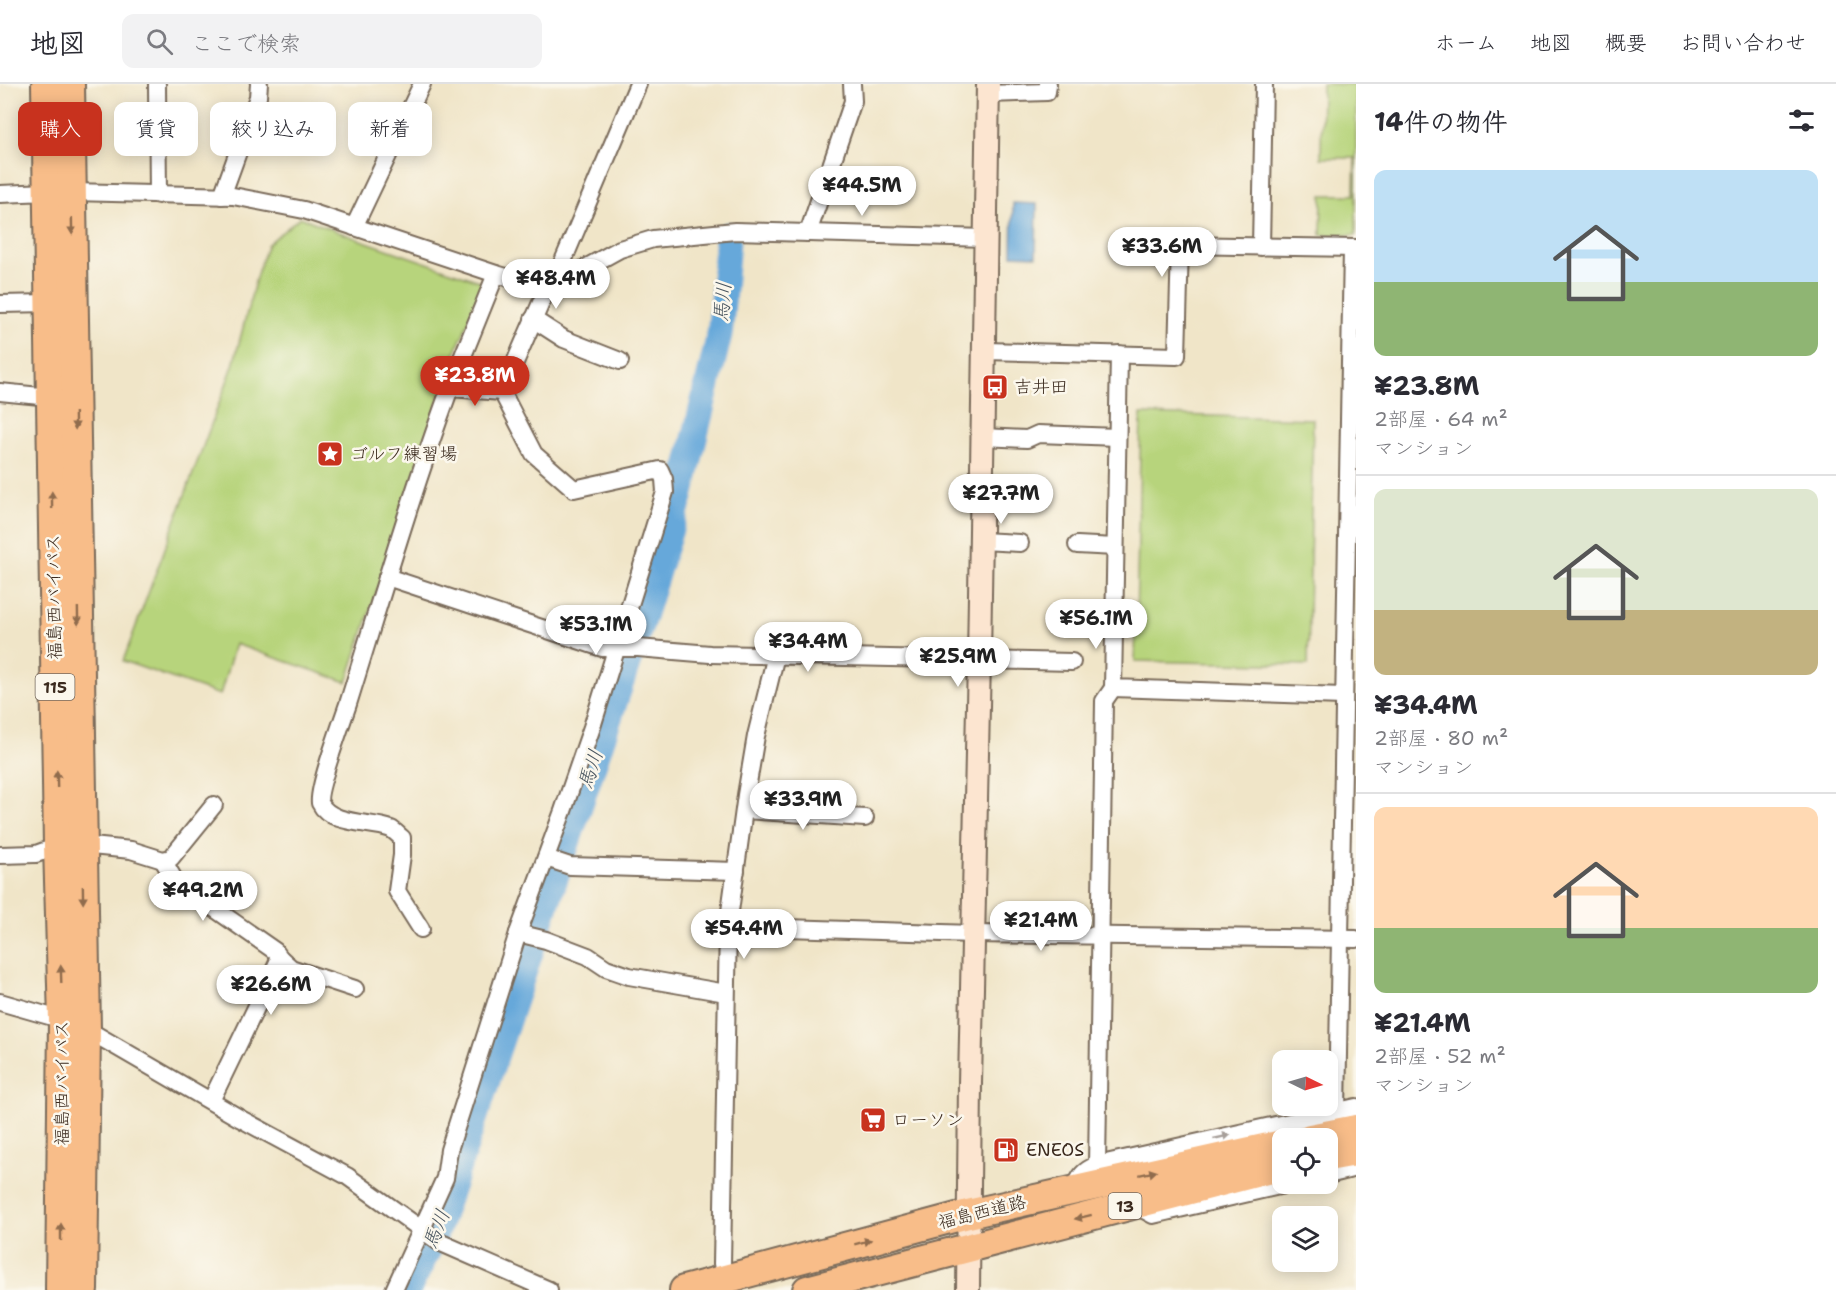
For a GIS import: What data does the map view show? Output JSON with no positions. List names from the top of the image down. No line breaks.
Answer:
{"streets":{"highway":["福島西バイパス","115","13","福島西道路"]},"water":["馬川"],"places":{"bus stop":["吉井田"],"place":["ゴルフ練習場"],"supermarket":["ローソン"],"fuel station":["ENEOS"]},"north":"right","page":{"header":"地図","search":"ここで検索","nav":["ホーム","地図","概要","お問い合わせ"],"heading":"14件の物件","chip":["購入","賃貸","絞り込み","新着"],"list":[{"name":"¥23.8M","note":"2部屋 · 64 m² · マンション"},{"name":"¥34.4M","note":"2部屋 · 80 m² · マンション"},{"name":"¥21.4M","note":"2部屋 · 52 m² · マンション"}],"price":["¥44.5M","¥33.6M","¥48.4M","¥23.8M","¥27.7M","¥56.1M","¥53.1M","¥34.4M","¥25.9M","¥33.9M","¥49.2M","¥21.4M","¥54.4M","¥26.6M"]}}
